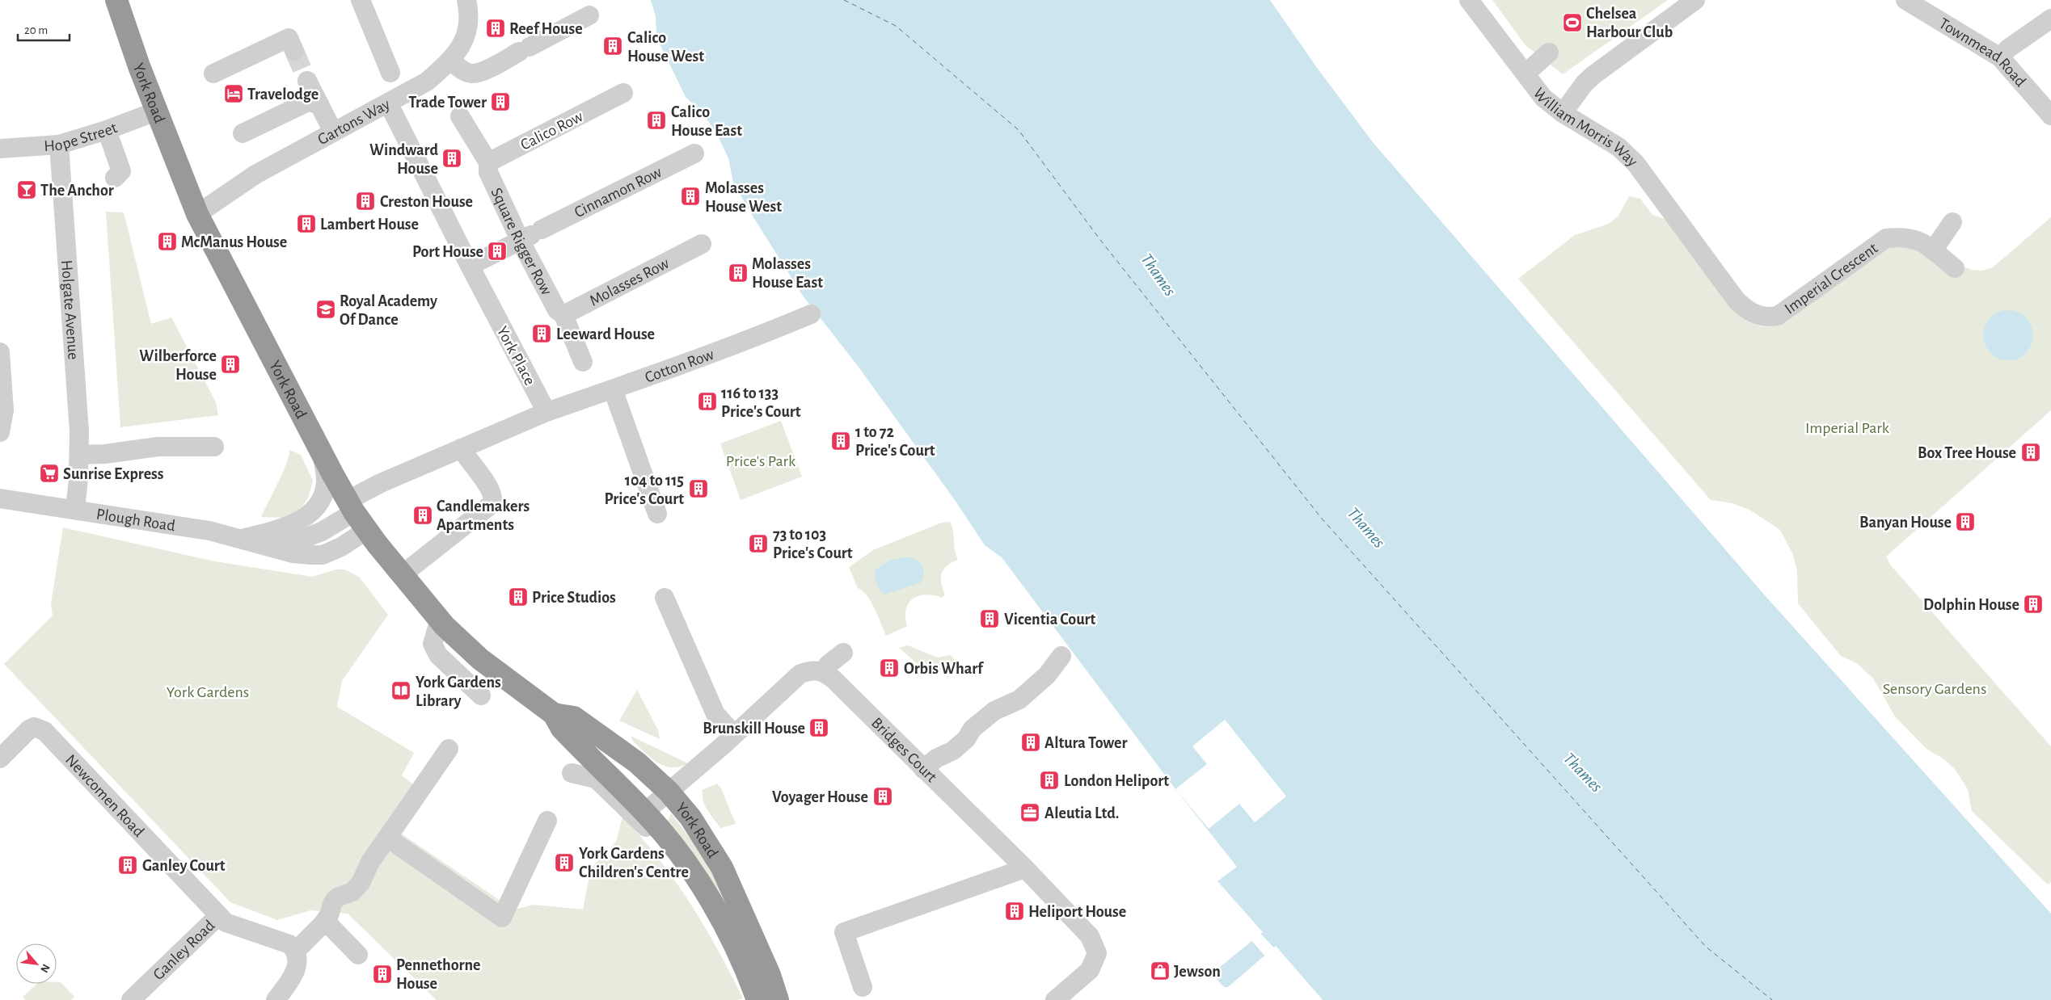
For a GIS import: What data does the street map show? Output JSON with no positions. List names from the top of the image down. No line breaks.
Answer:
{"streets":{"highway":["York Road"],"street":["Townmead Road","Gartons Way","William Morris Way","Calico Row","Hope Street","Cinnamon Row","Square Rigger Row","Imperial Crescent","Molasses Row","Holgate Avenue","York Place","Cotton Row","Plough Road","Bridges Court","Newcomen Road","Ganley Road"]},"crossings":[["York Road","Gartons Way"],["York Road","Hope Street"],["York Road","Plough Road"],["Gartons Way","York Place"],["William Morris Way","Imperial Crescent"],["Calico Row","Square Rigger Row"],["Hope Street","Holgate Avenue"],["Cinnamon Row","Square Rigger Row"],["Cinnamon Row","York Place"],["Square Rigger Row","Molasses Row"],["Holgate Avenue","Plough Road"],["York Place","Cotton Row"],["Newcomen Road","Ganley Road"]],"water":["Thames"],"parks":["Imperial Park","Price's Park","Sensory Gardens","York Gardens"],"places":{"sports":["Chelsea Harbour Club"],"building":["Reef House","Calico House West","Trade Tower","Calico House East","Windward House","Molasses House West","Creston House","Lambert House","McManus House","Port House","Molasses House East","Leeward House","Wilberforce House","116 to 133 Price's Court","1 to 72 Price's Court","Box Tree House","104 to 115 Price's Court","Candlemakers Apartments","Banyan House","73 to 103 Price's Court","Price Studios","Dolphin House","Vicentia Court","Orbis Wharf","Brunskill House","Altura Tower","London Heliport","Voyager House","York Gardens Children's Centre","Ganley Court","Heliport House","Pennethorne House"],"hotel":["Travelodge"],"bar":["The Anchor"],"school or university":["Royal Academy Of Dance"],"supermarket":["Sunrise Express"],"library":["York Gardens Library"],"office":["Aleutia Ltd."],"shop":["Jewson"]},"scale_bar":"20 m","north":"bottom right"}
